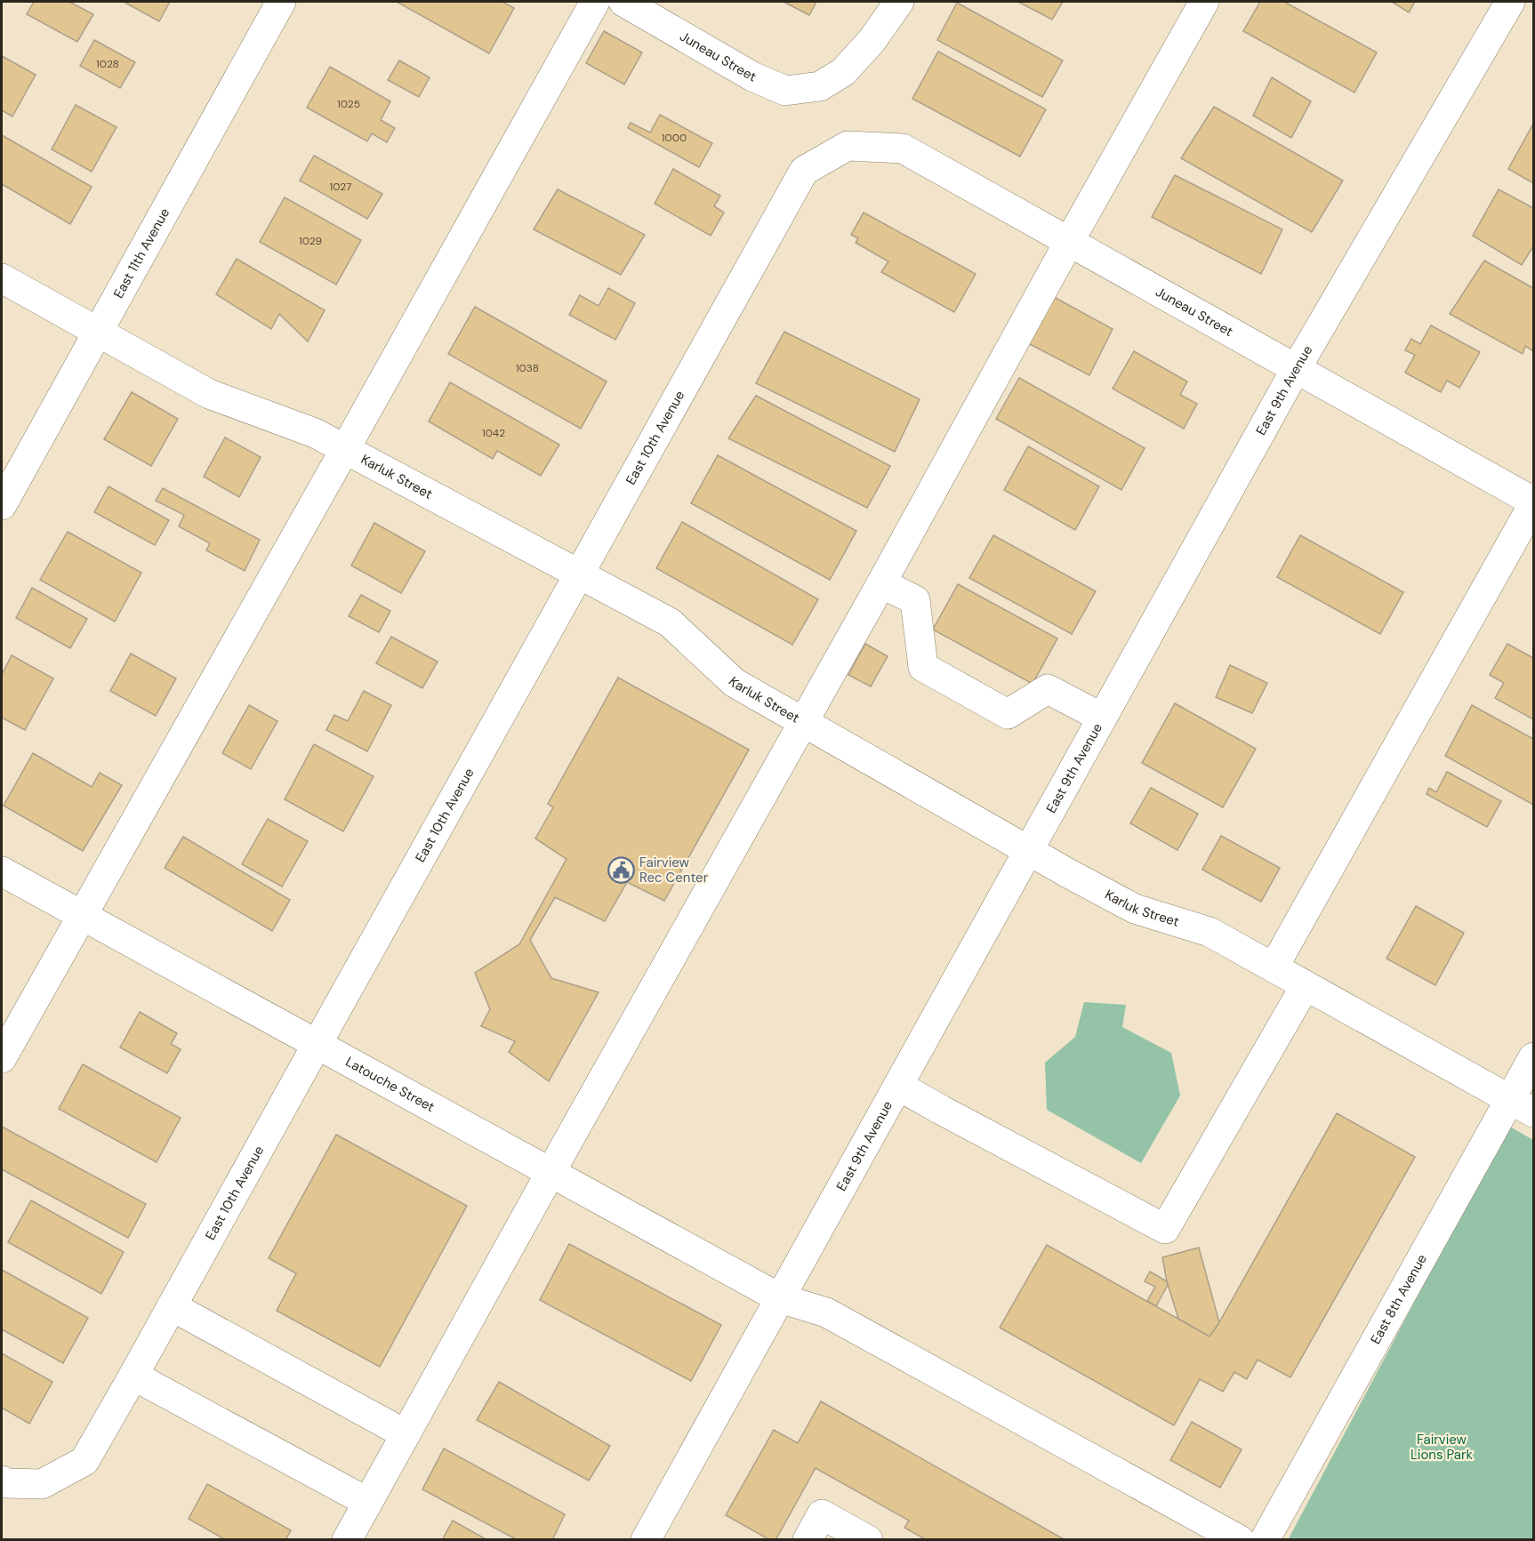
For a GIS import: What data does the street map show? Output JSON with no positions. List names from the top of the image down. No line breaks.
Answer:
{"streets":{"street":["Juneau Street","East 11th Avenue","East 9th Avenue","East 10th Avenue","Karluk Street","Latouche Street","East 8th Avenue"]},"crossings":[["Juneau Street","East 9th Avenue"],["Juneau Street","East 10th Avenue"],["East 11th Avenue","Karluk Street"],["East 9th Avenue","Karluk Street"],["East 9th Avenue","Latouche Street"],["East 10th Avenue","Karluk Street"],["East 10th Avenue","Latouche Street"],["Karluk Street","East 8th Avenue"]],"parks":["Fairview Lions Park"],"places":{"public building":["Fairview Rec Center"]},"house_numbers":["1028","1025","1000","1027","1029","1038","1042"]}
